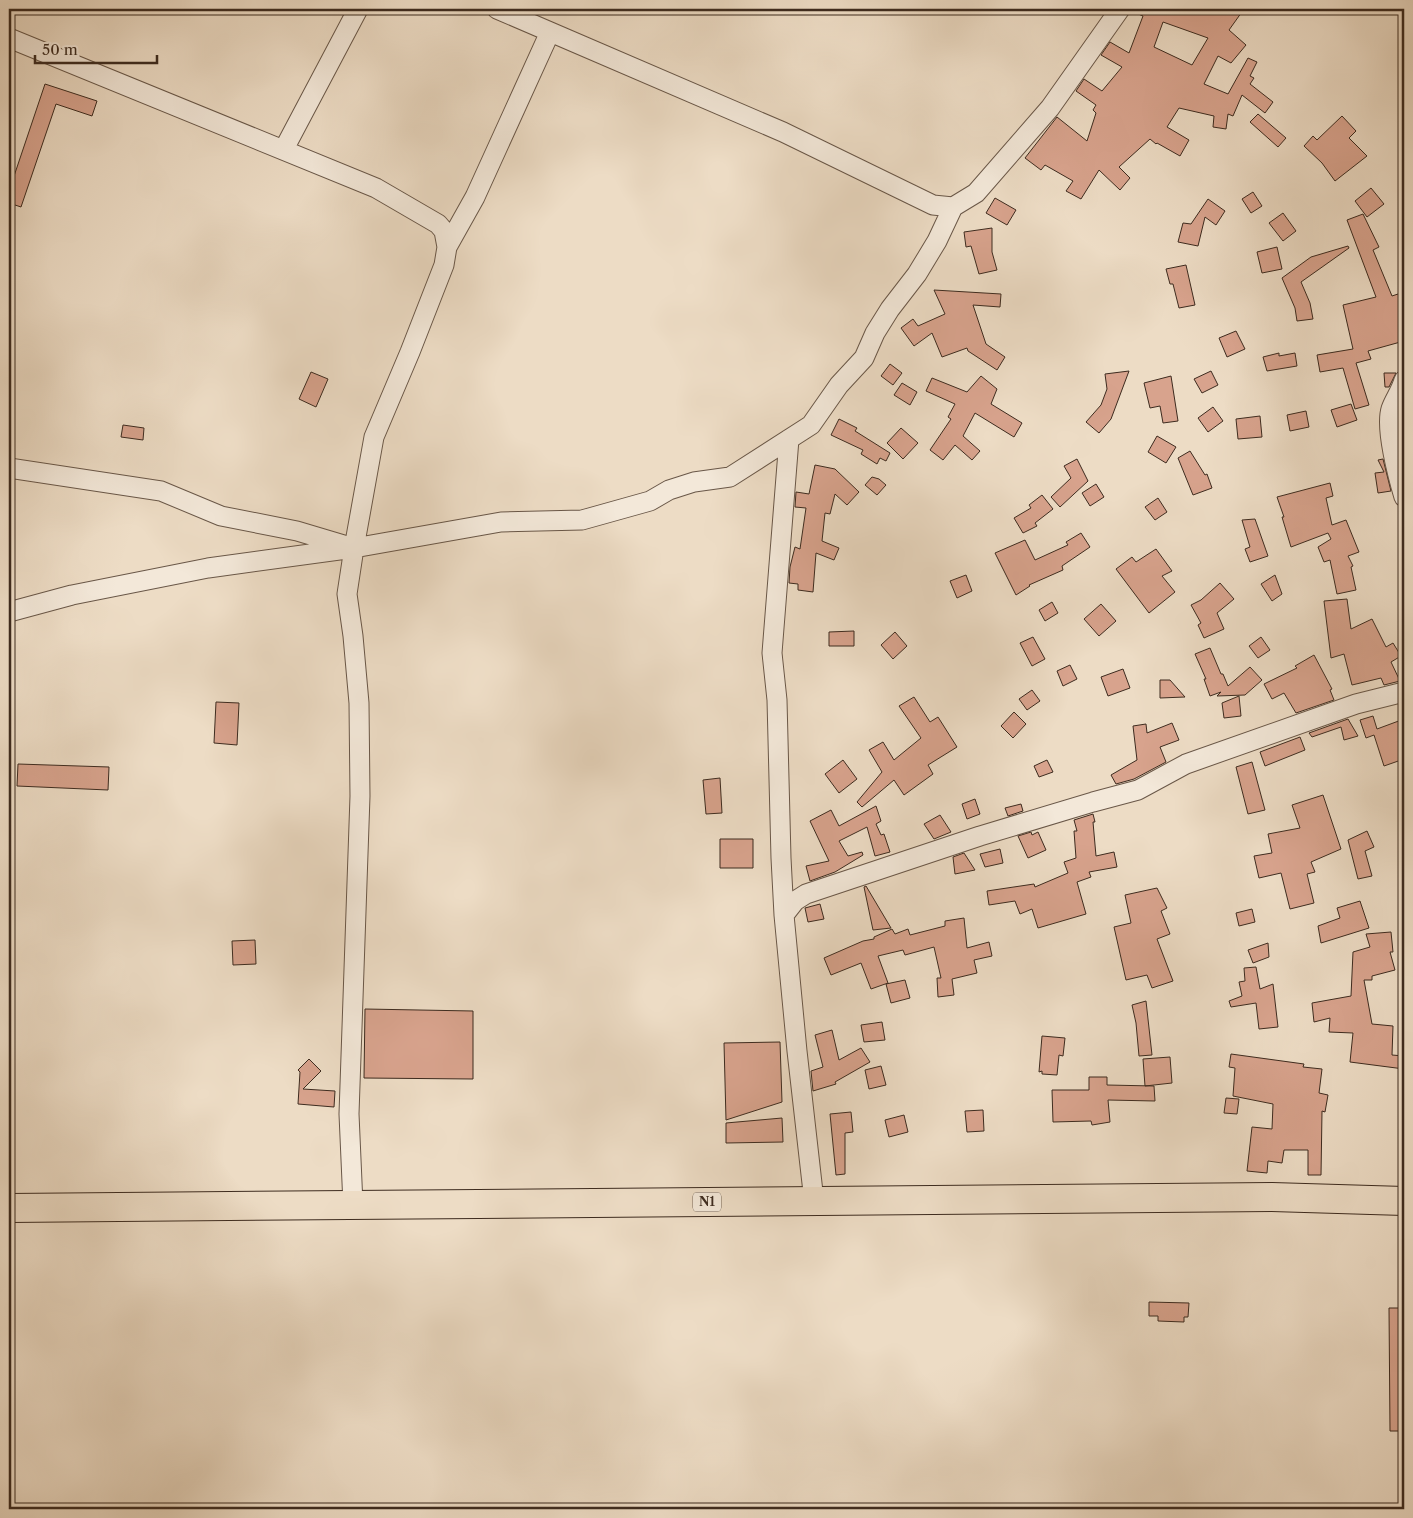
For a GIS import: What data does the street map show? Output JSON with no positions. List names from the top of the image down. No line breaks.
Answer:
{"streets":{"highway":["N1"]},"scale_bar":"50 m"}
